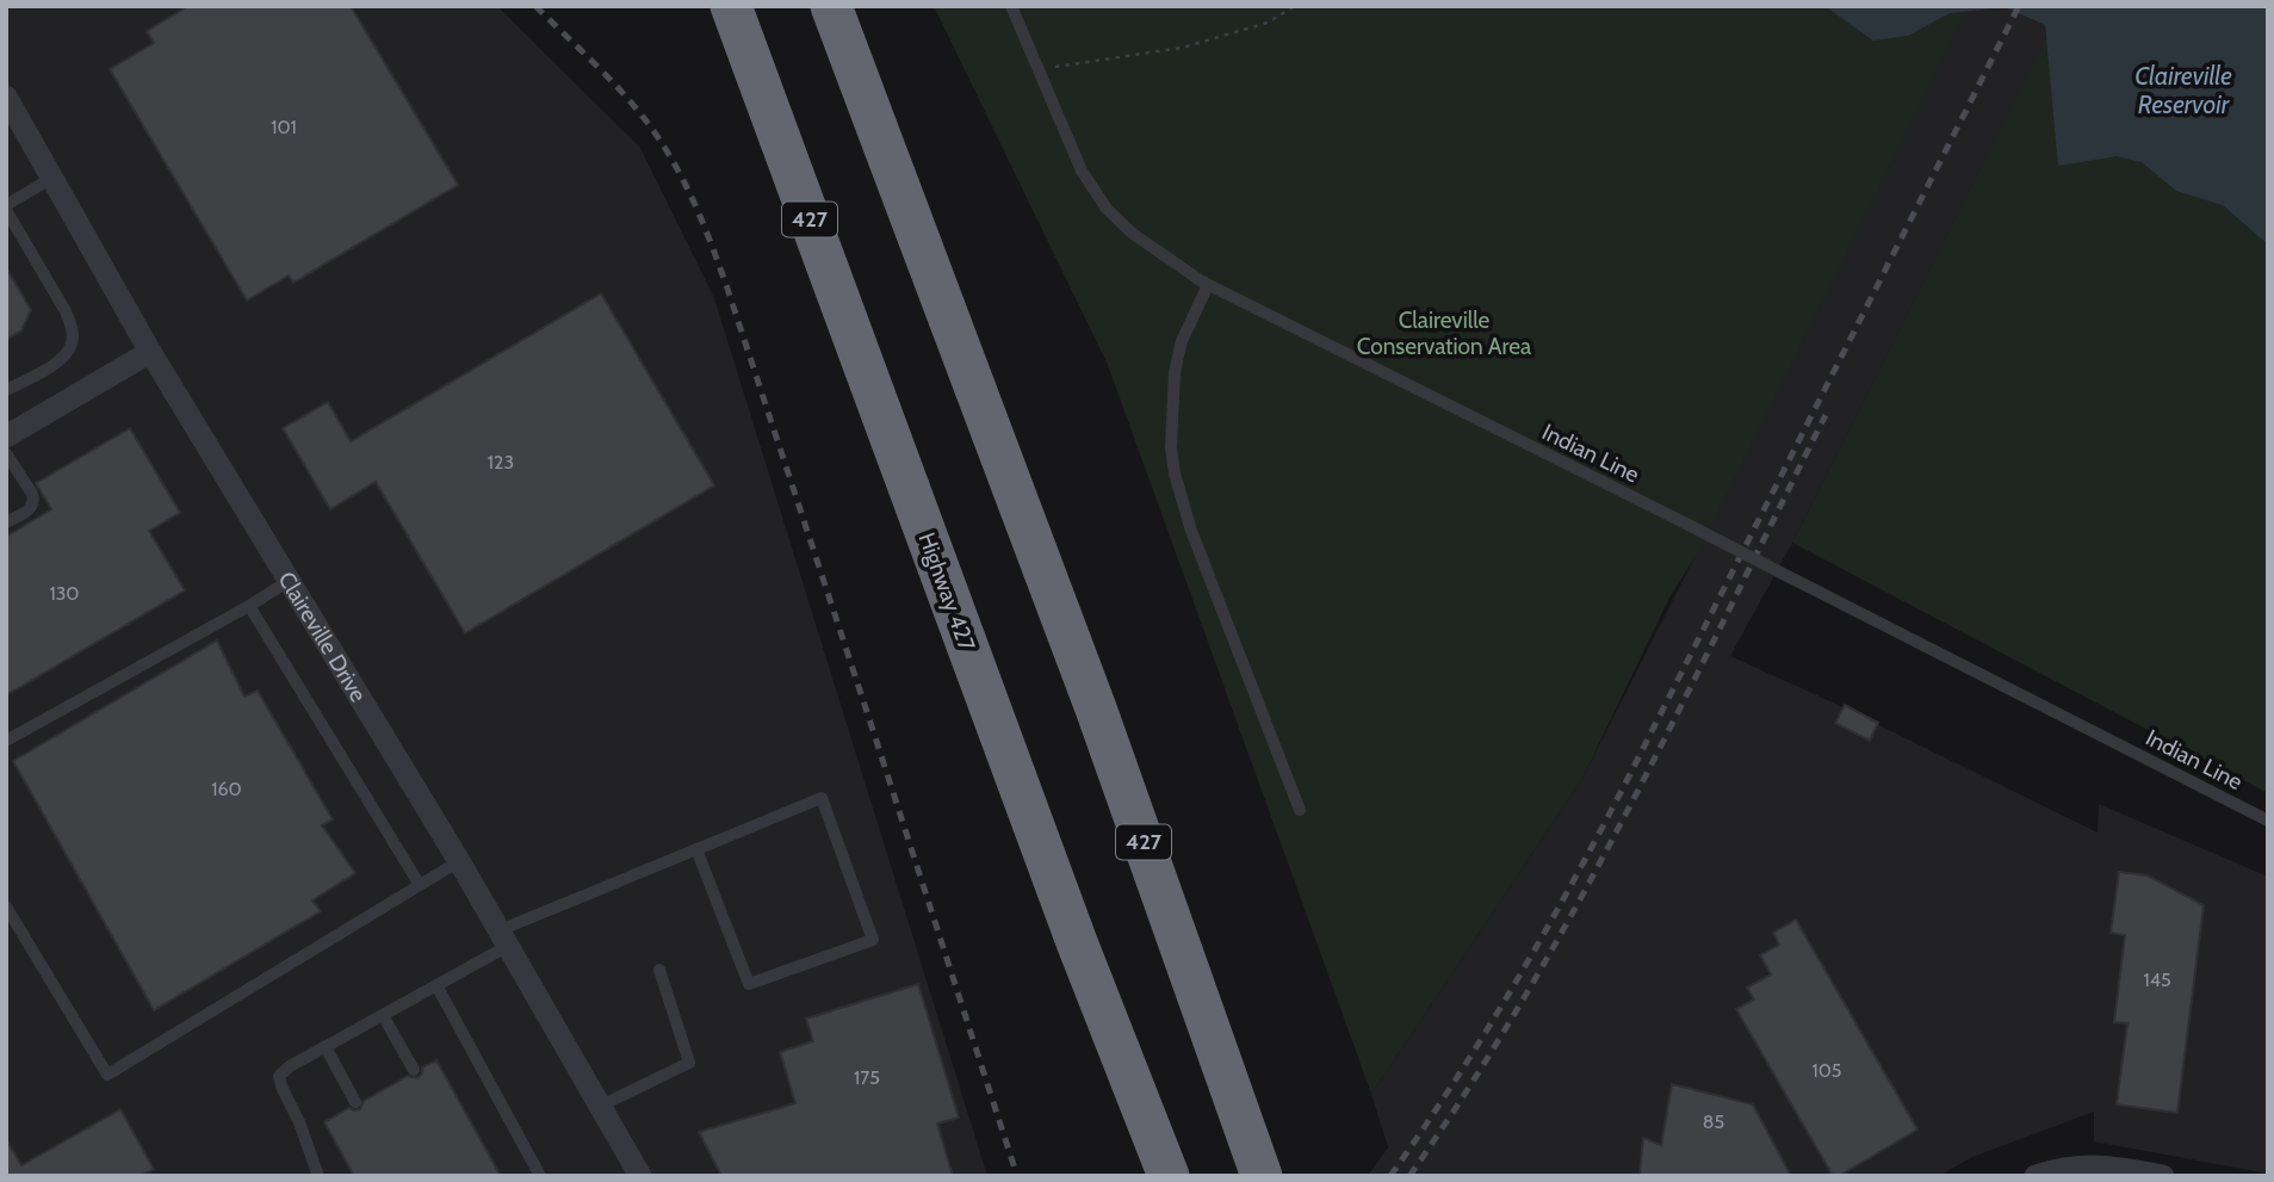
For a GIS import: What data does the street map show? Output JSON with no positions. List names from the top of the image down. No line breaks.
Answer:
{"streets":{"highway":["427","Highway 427"],"street":["Claireville Drive"],"lane":["Indian Line"]},"water":["Claireville Reservoir"],"parks":["Claireville Conservation Area"],"house_numbers":["101","123","130","160","145","105","175","85"]}
